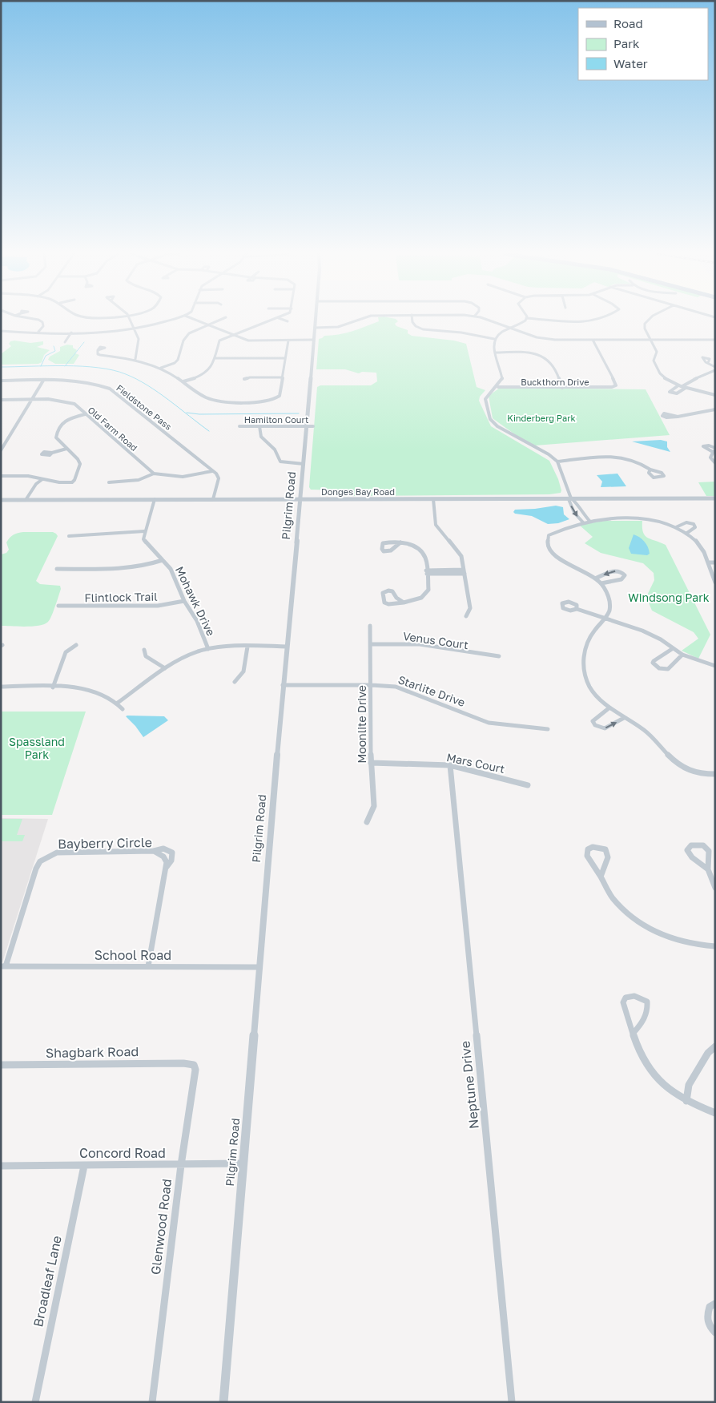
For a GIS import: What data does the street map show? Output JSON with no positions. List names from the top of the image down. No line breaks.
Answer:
{"streets":{"street":["Buckthorn Drive","Fieldstone Pass","Hamilton Court","Old Farm Road","Donges Bay Road","Pilgrim Road","Flintlock Trail","Mohawk Drive","Venus Court","Starlite Drive","Moonlite Drive","Mars Court","Bayberry Circle","School Road","Shagbark Road","Neptune Drive","Concord Road","Glenwood Road","Broadleaf Lane"]},"crossings":[["Fieldstone Pass","Old Farm Road"],["Hamilton Court","Pilgrim Road"],["Donges Bay Road","Pilgrim Road"],["Pilgrim Road","Starlite Drive"],["Pilgrim Road","School Road"],["Pilgrim Road","Concord Road"],["Flintlock Trail","Mohawk Drive"],["Venus Court","Moonlite Drive"],["Starlite Drive","Moonlite Drive"],["Moonlite Drive","Mars Court"],["Mars Court","Neptune Drive"],["Bayberry Circle","School Road"],["Shagbark Road","Glenwood Road"],["Concord Road","Glenwood Road"],["Concord Road","Broadleaf Lane"]],"parks":["Kinderberg Park","Windsong Park","Spassland Park"],"legend":["Road","Park","Water"]}
